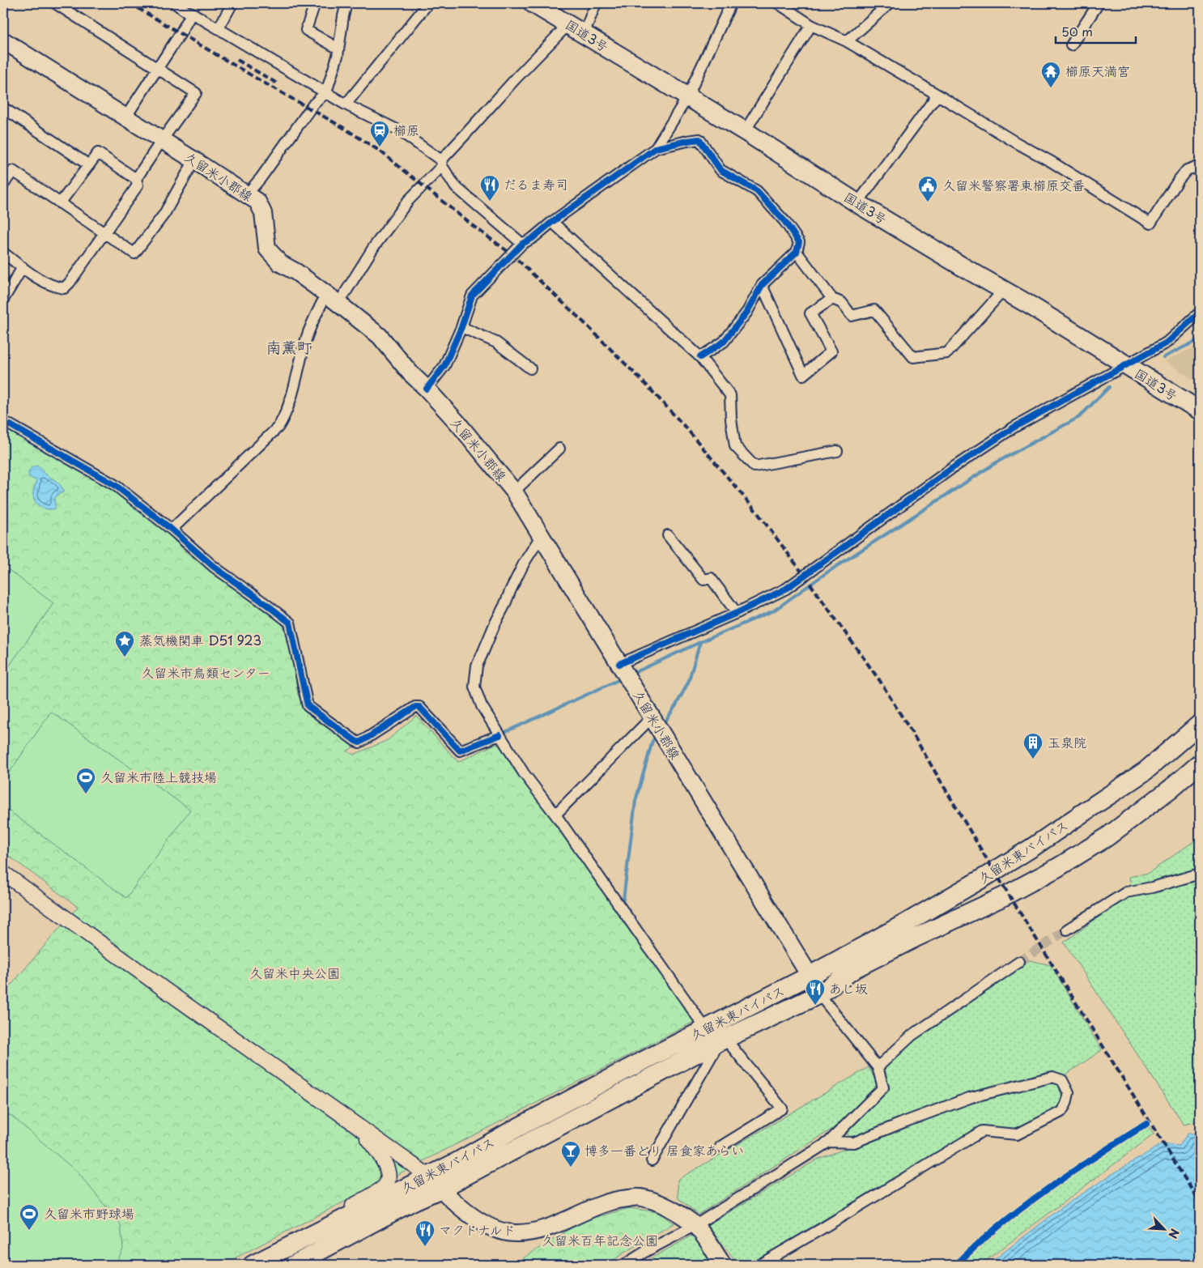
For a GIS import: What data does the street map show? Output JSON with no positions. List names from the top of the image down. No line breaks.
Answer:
{"streets":{"highway":["国道3号","久留米東バイパス"],"main road":["久留米小郡線"]},"crossings":[["久留米小郡線","久留米東バイパス"]],"districts":["南薫町"],"parks":["久留米市鳥類センター","久留米中央公園","久留米百年記念公園"],"places":{"temple":["櫛原天満宮"],"station":["櫛原"],"restaurant":["だるま寿司","あじ坂","マクドナルド"],"public building":["久留米警察署東櫛原交番"],"place":["蒸気機関車 D51 923"],"building":["玉泉院"],"sports":["久留米市陸上競技場","久留米市野球場"],"bar":["博多一番どり 居食家あらい"]},"scale_bar":"50 m","north":"bottom right"}
